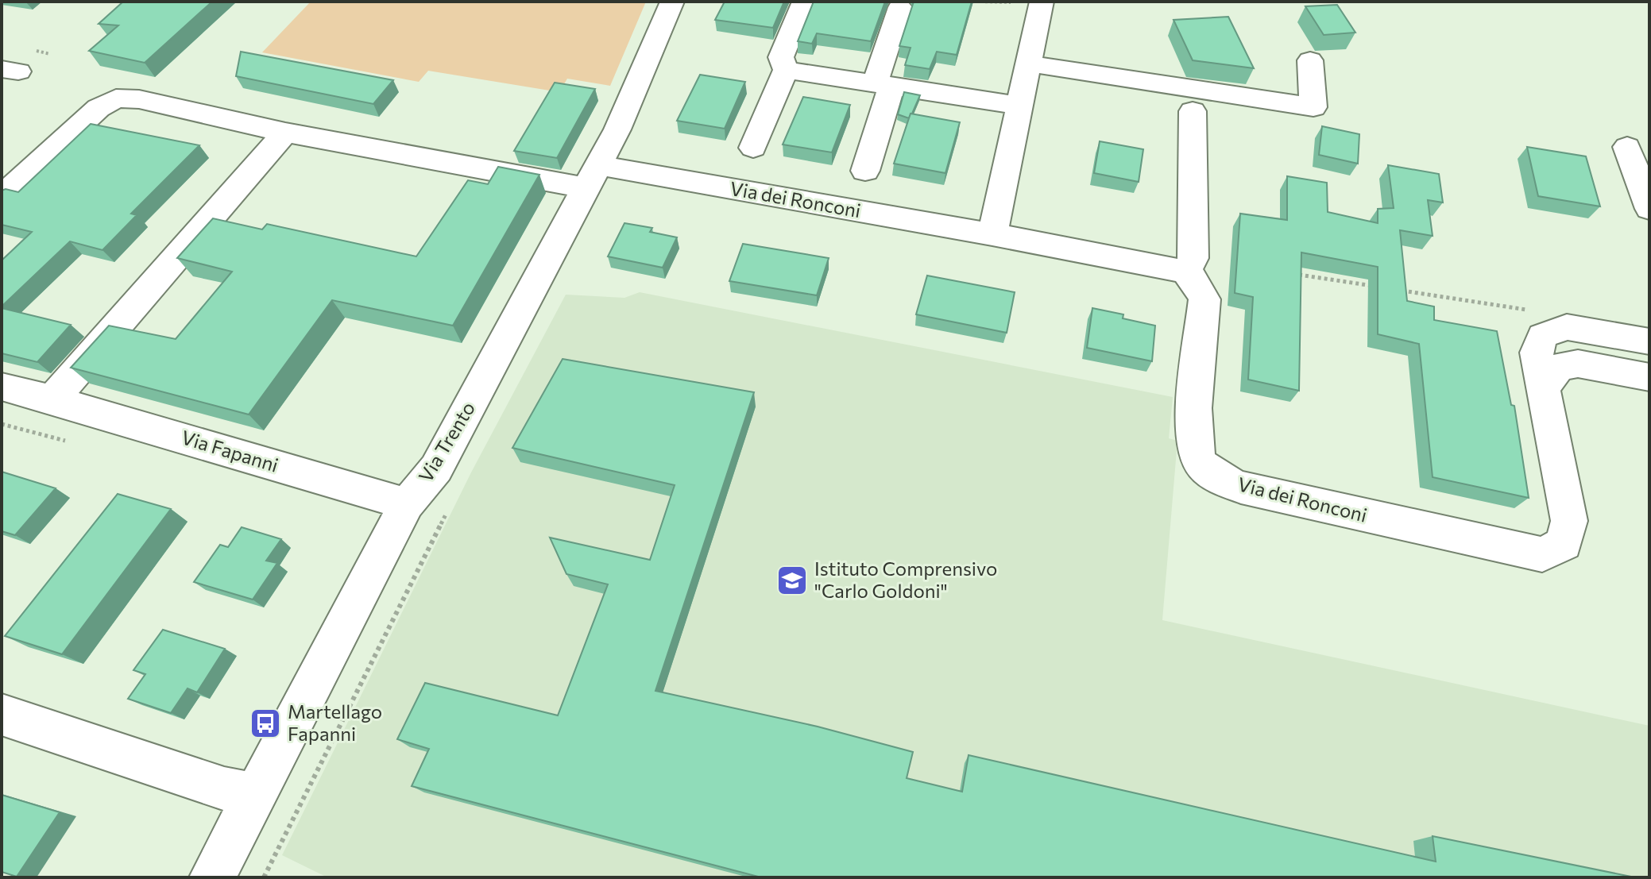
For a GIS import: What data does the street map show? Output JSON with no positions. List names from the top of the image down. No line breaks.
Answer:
{"streets":{"street":["Via dei Ronconi","Via Trento","Via Fapanni"]},"crossings":[["Via dei Ronconi","Via Trento"],["Via Trento","Via Fapanni"]],"places":{"school or university":["Istituto Comprensivo \"Carlo Goldoni\""],"bus stop":["Martellago Fapanni"]}}
